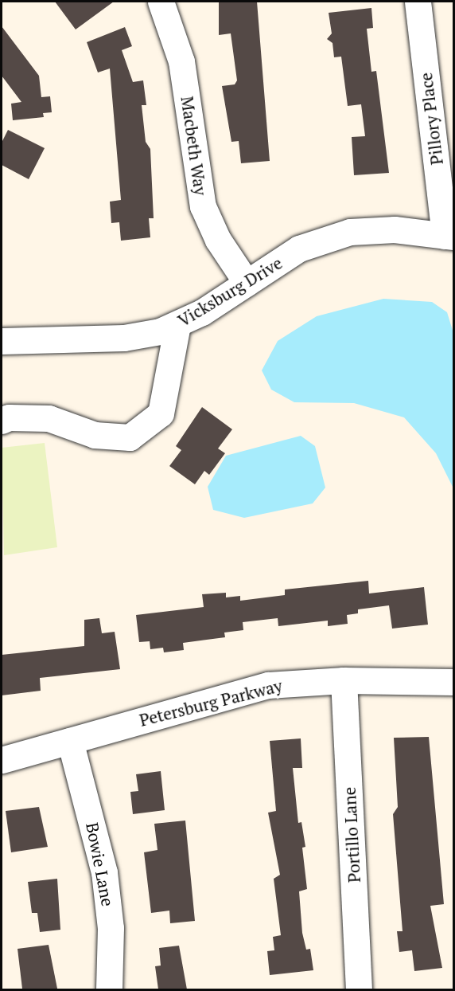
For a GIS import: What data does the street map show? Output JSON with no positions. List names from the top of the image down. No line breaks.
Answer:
{"streets":{"street":["Pillory Place","Macbeth Way","Vicksburg Drive","Petersburg Parkway","Portillo Lane","Bowie Lane"]},"crossings":[["Pillory Place","Vicksburg Drive"],["Macbeth Way","Vicksburg Drive"],["Petersburg Parkway","Portillo Lane"],["Petersburg Parkway","Bowie Lane"]]}
